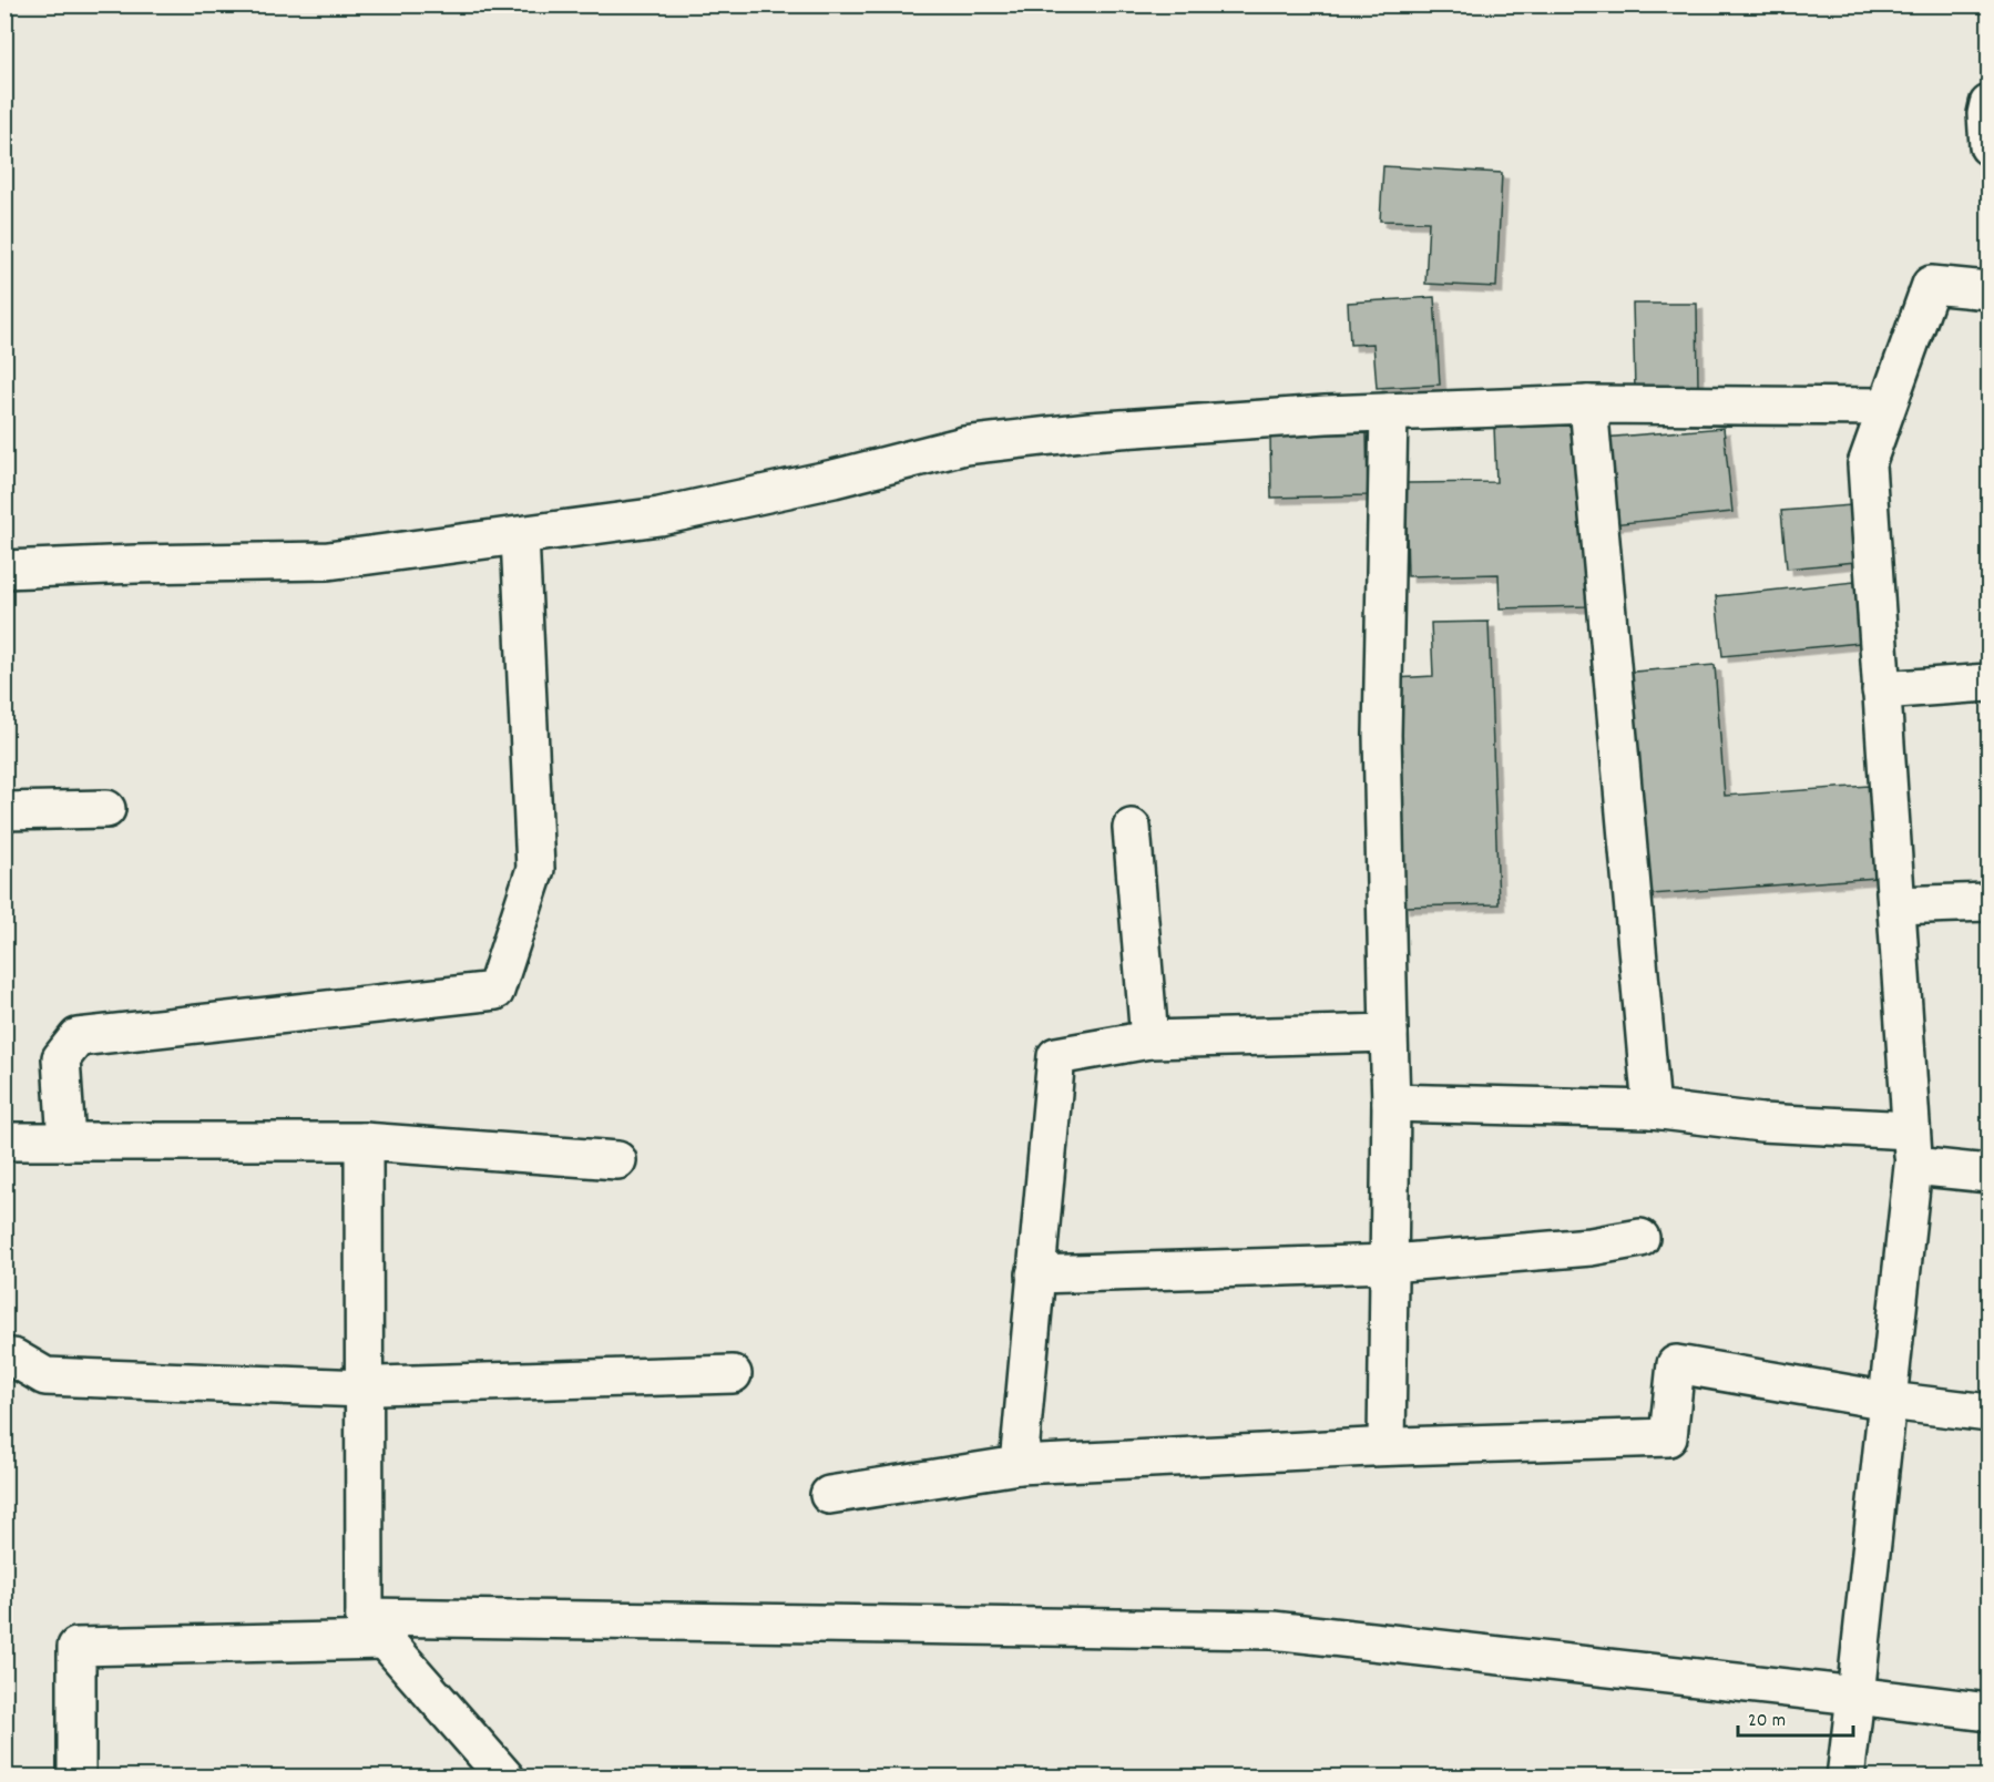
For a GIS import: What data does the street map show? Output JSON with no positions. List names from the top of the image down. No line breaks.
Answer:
{"scale_bar":"20 m"}
